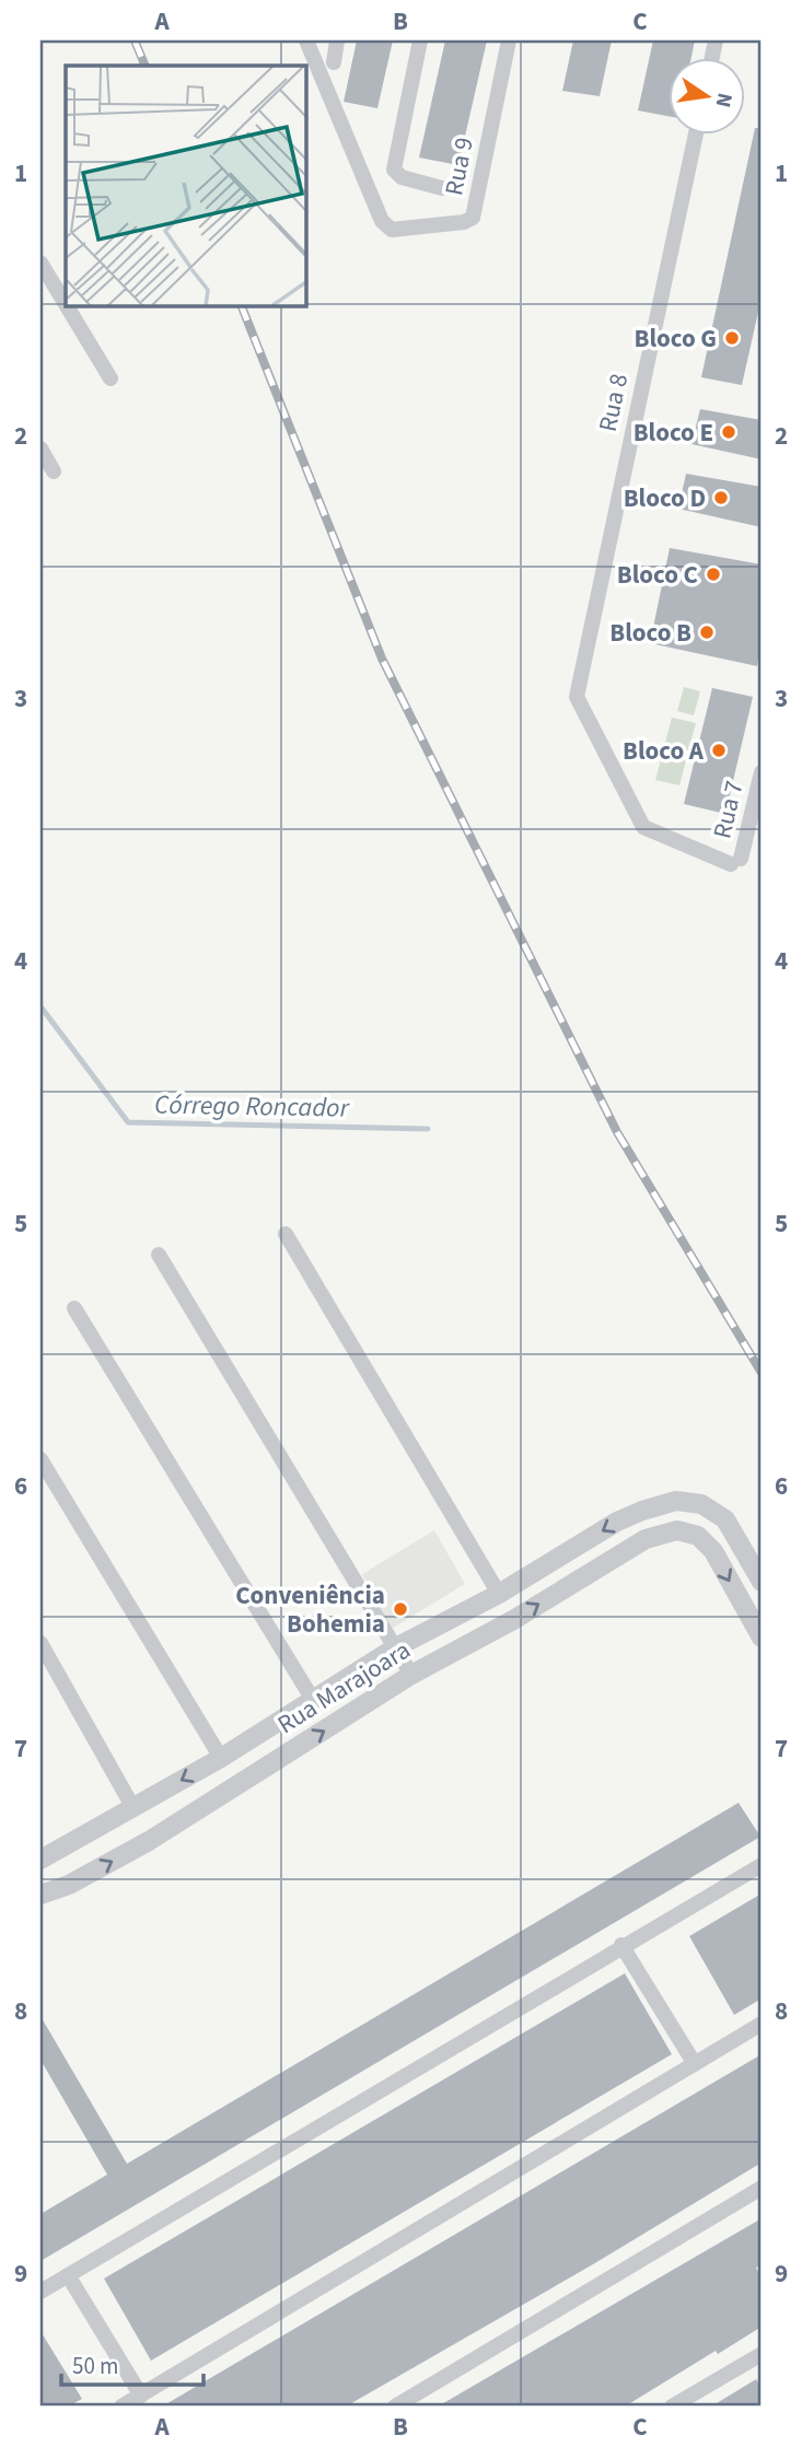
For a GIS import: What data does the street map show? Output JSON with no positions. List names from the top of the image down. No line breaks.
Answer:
{"streets":{"street":["Rua 9","Rua 8","Rua 7","Rua Marajoara"]},"crossings":[["Rua 8","Rua 7"]],"water":["Córrego Roncador"],"places":["Bloco G","Bloco E","Bloco D","Bloco C","Bloco B","Bloco A","Conveniência Bohemia"],"scale_bar":"50 m","north":"right","grid":{"columns":["A","B","C"],"rows":["1","2","3","4","5","6","7","8","9"]}}
